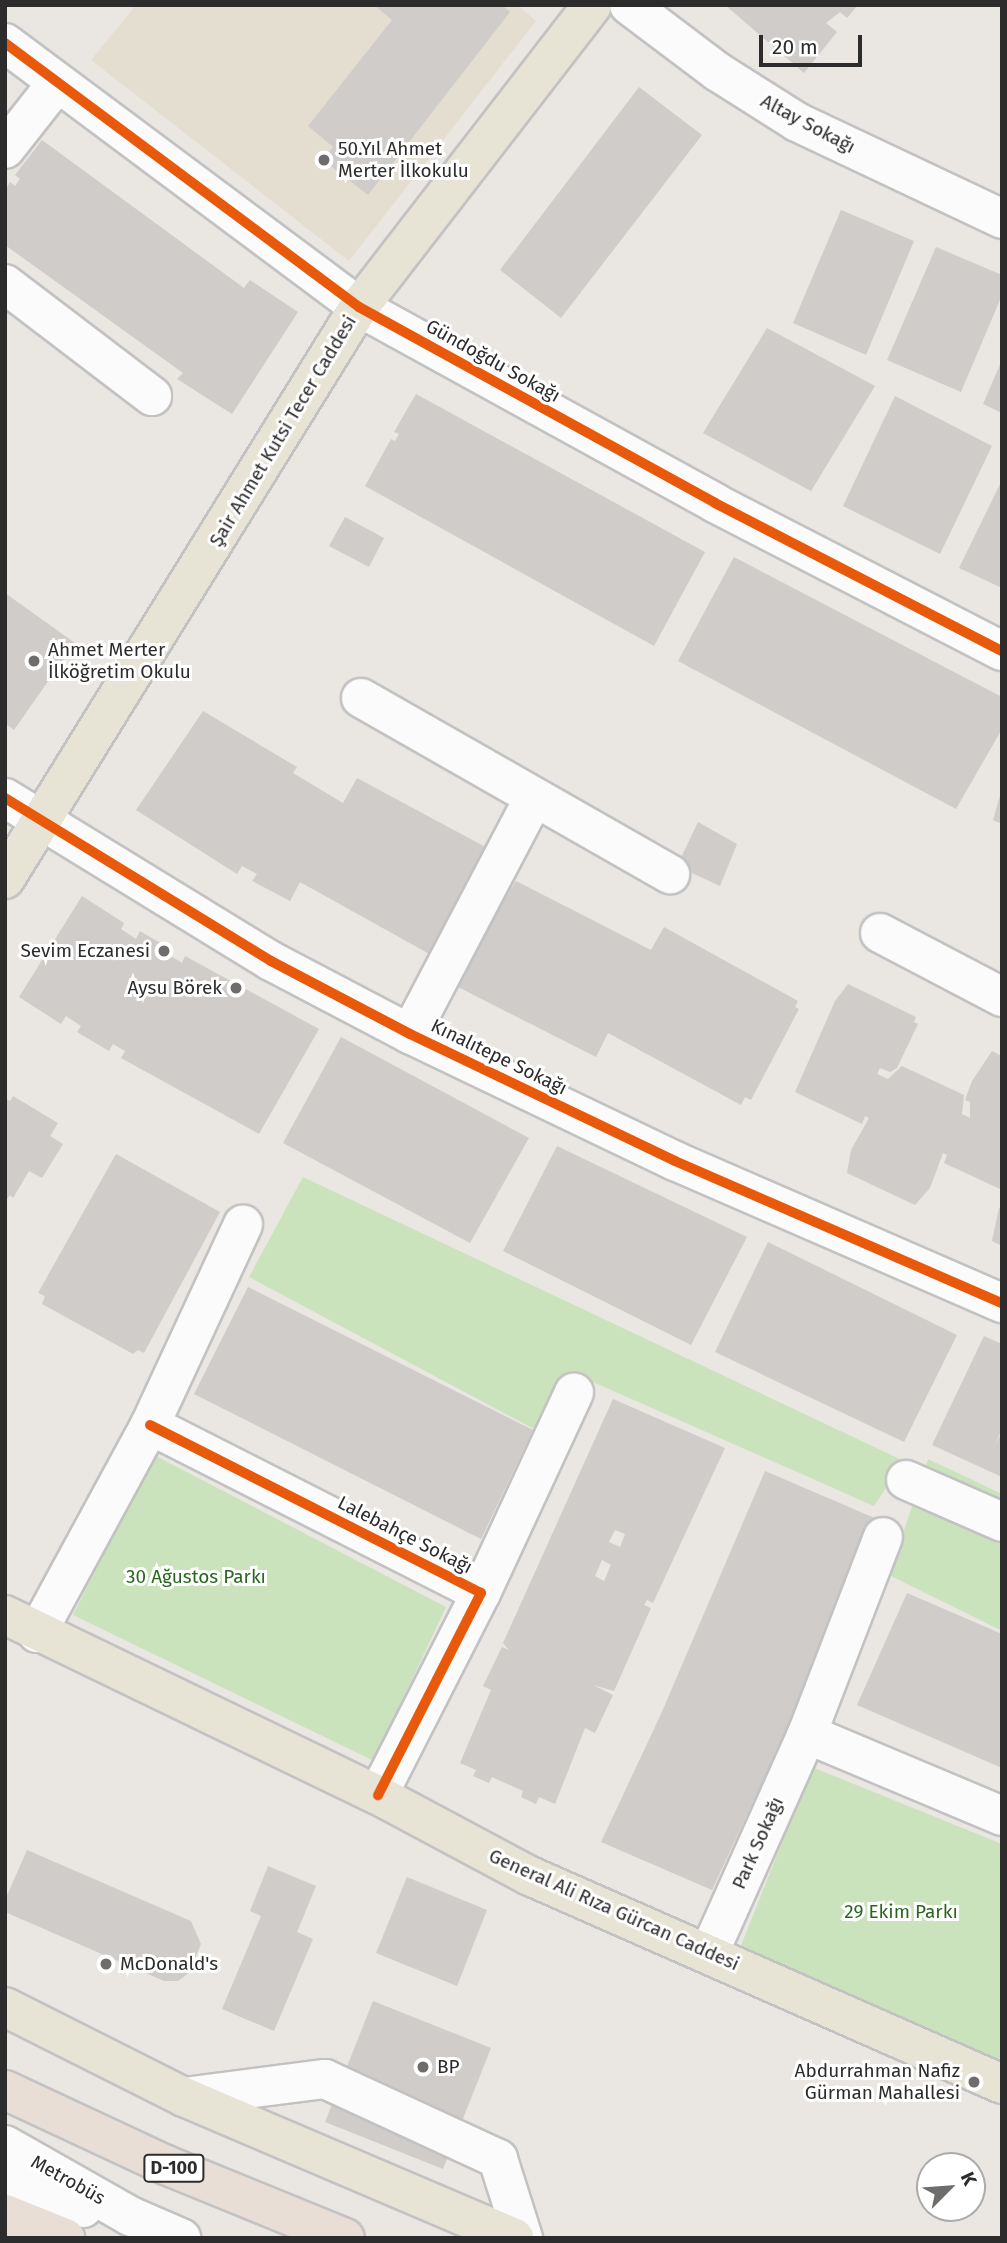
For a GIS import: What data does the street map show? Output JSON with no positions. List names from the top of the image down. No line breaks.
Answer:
{"streets":{"highway":["D-100"],"main road":["Şair Ahmet Kutsi Tecer Caddesi","General Ali Rıza Gürcan Caddesi"],"street":["Altay Sokağı","Gündoğdu Sokağı","Kınalıtepe Sokağı","Lalebahçe Sokağı","Park Sokağı","Metrobüs"]},"crossings":[["Gündoğdu Sokağı","Şair Ahmet Kutsi Tecer Caddesi"],["Şair Ahmet Kutsi Tecer Caddesi","Kınalıtepe Sokağı"],["Lalebahçe Sokağı","General Ali Rıza Gürcan Caddesi"],["Park Sokağı","General Ali Rıza Gürcan Caddesi"]],"parks":["30 Ağustos Parkı","29 Ekim Parkı"],"places":["50.Yıl Ahmet Merter İlkokulu","Ahmet Merter İlköğretim Okulu","Sevim Eczanesi","Aysu Börek","McDonald's","BP","Abdurrahman Nafiz Gürman Mahallesi"],"scale_bar":"20 m","north":"top right"}
